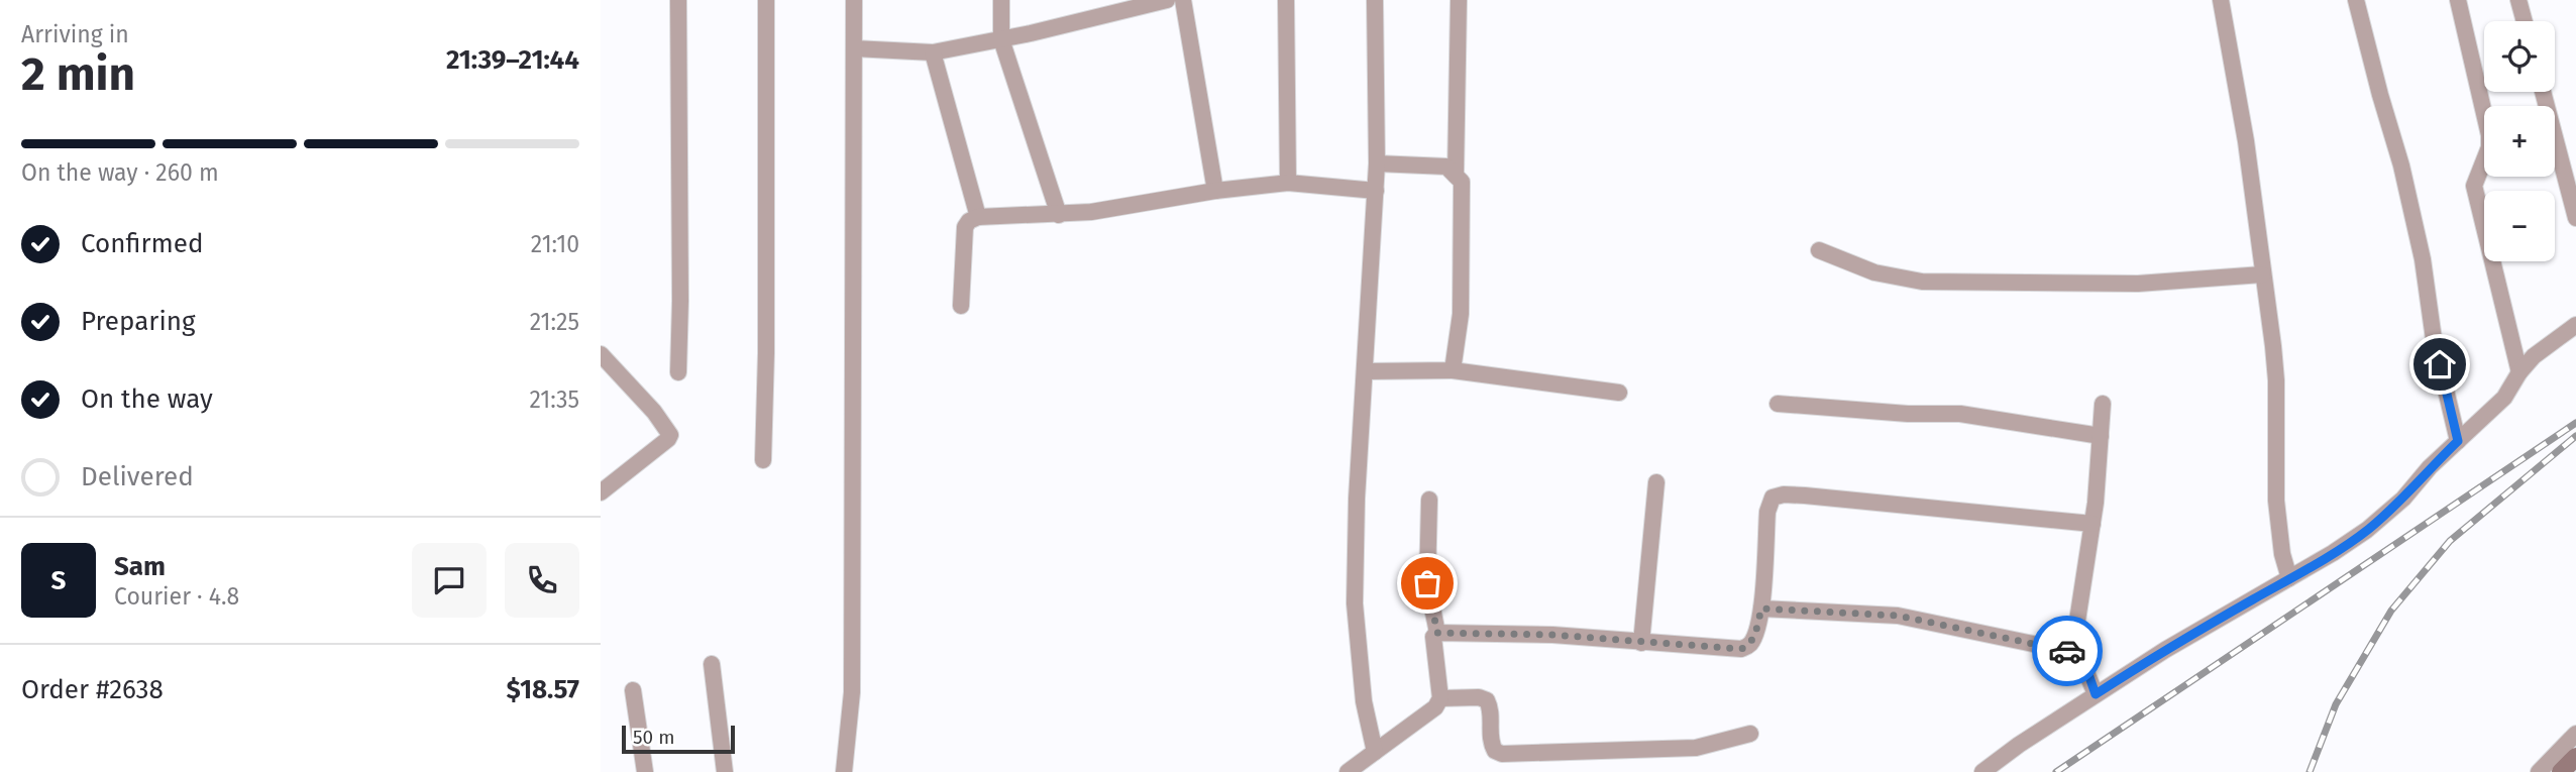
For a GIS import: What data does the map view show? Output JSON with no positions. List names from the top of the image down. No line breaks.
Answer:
{"scale_bar":"50 m","page":{"heading":["2 min","Arriving in","21:39–21:44"],"panel":["Sam","Courier · 4.8","Order #2638","$18.57"],"map_buttons":["+","−"],"bar":"On the way · 260 m","list":[["Confirmed","21:10"],["Preparing","21:25"],["On the way","21:35"],"Delivered"],"round":"S","scale":"50 m"}}
